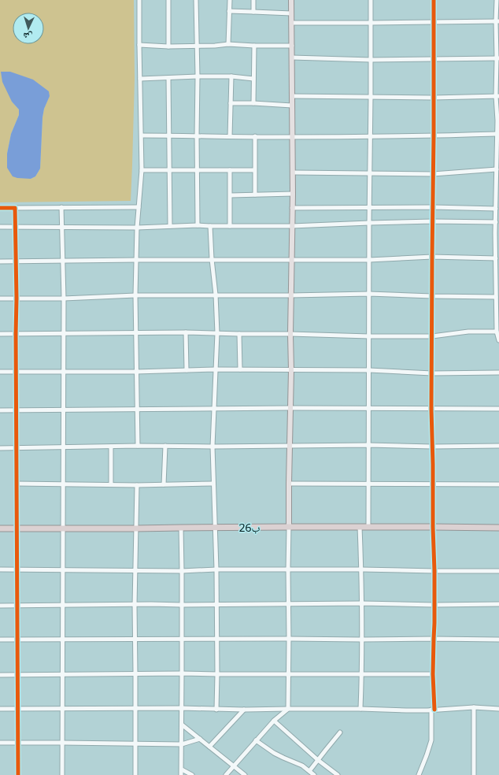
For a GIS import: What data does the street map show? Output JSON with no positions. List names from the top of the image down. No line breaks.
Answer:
{"streets":{"highway":["26ب"]},"north":"bottom"}
